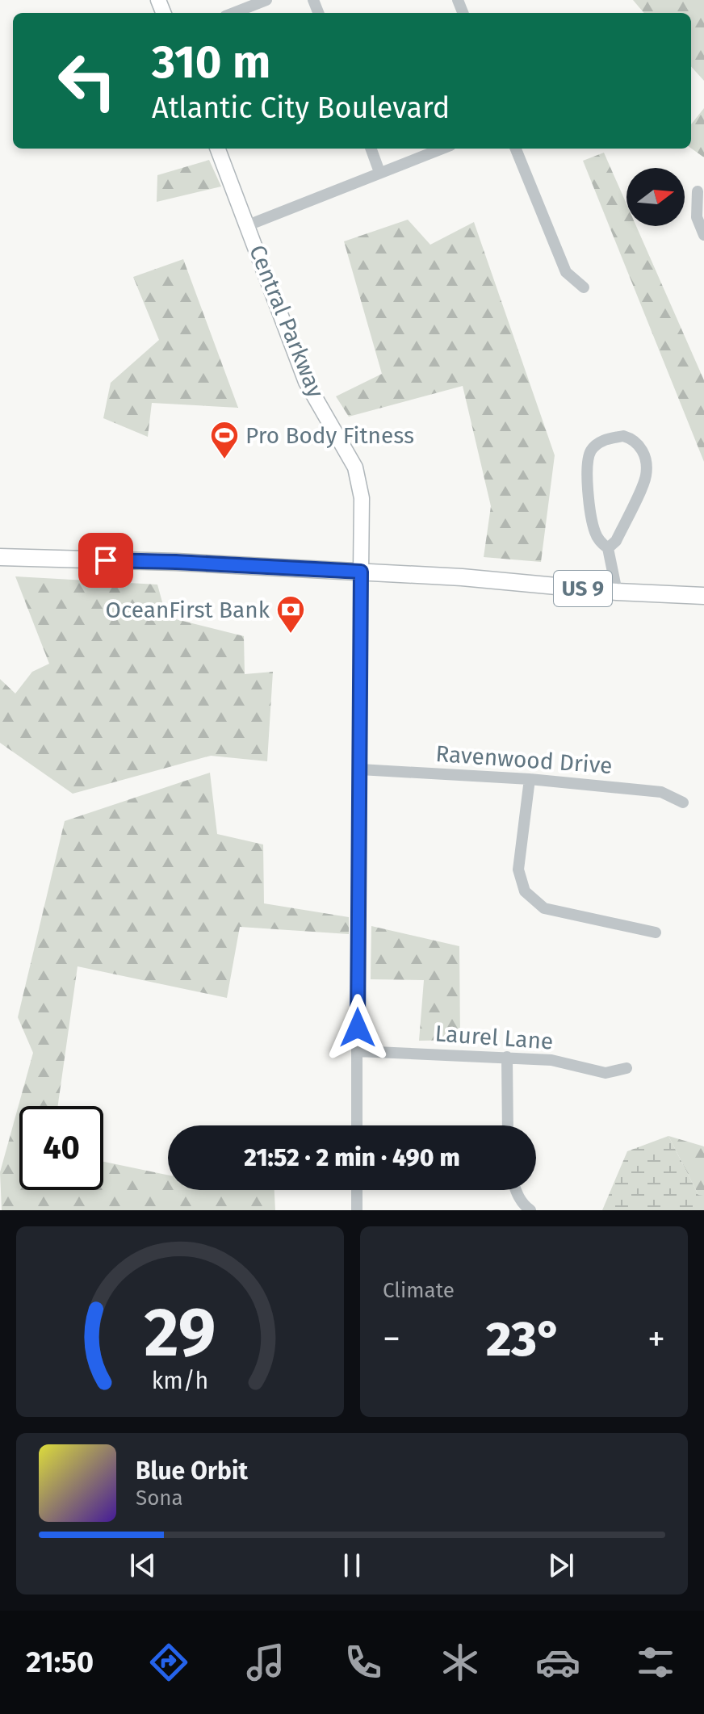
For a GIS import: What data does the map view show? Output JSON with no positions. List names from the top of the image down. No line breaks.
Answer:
{"streets":{"highway":["US 9"],"main road":["Central Parkway"],"street":["Ravenwood Drive","Laurel Lane"]},"crossings":[["Central Parkway","US 9"]],"places":{"sports":["Pro Body Fitness"],"bank":["OceanFirst Bank"]},"north":"right","page":{"turn":["310 m","Atlantic City Boulevard"],"limit":"40","trip":"21:52 · 2 min · 490 m","tile":"Climate","heat":["−","23°","+"],"song":["Blue Orbit","Sona"],"tabs":"21:50","gauge":["29","km/h"]}}
